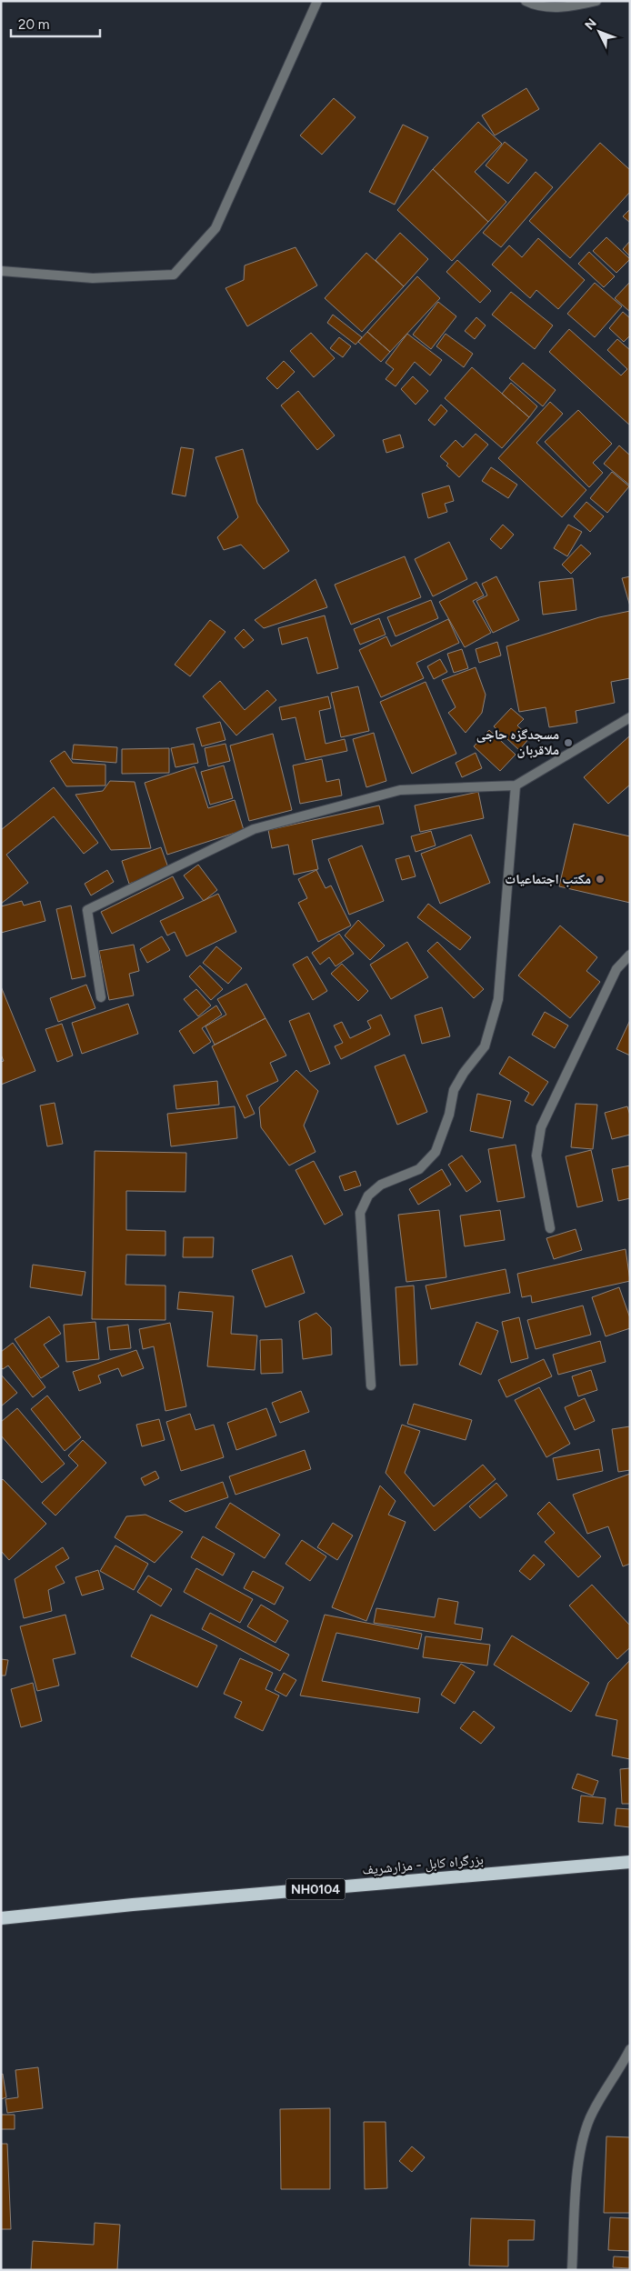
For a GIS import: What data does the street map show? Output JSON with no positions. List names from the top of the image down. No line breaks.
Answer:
{"streets":{"highway":["بزرگراه کابل - مزارشریف","NH0104"]},"places":["مسجدگزه حاجی ملاقربان","مکتب اجتماعیات"],"scale_bar":"20 m","north":"top left"}
